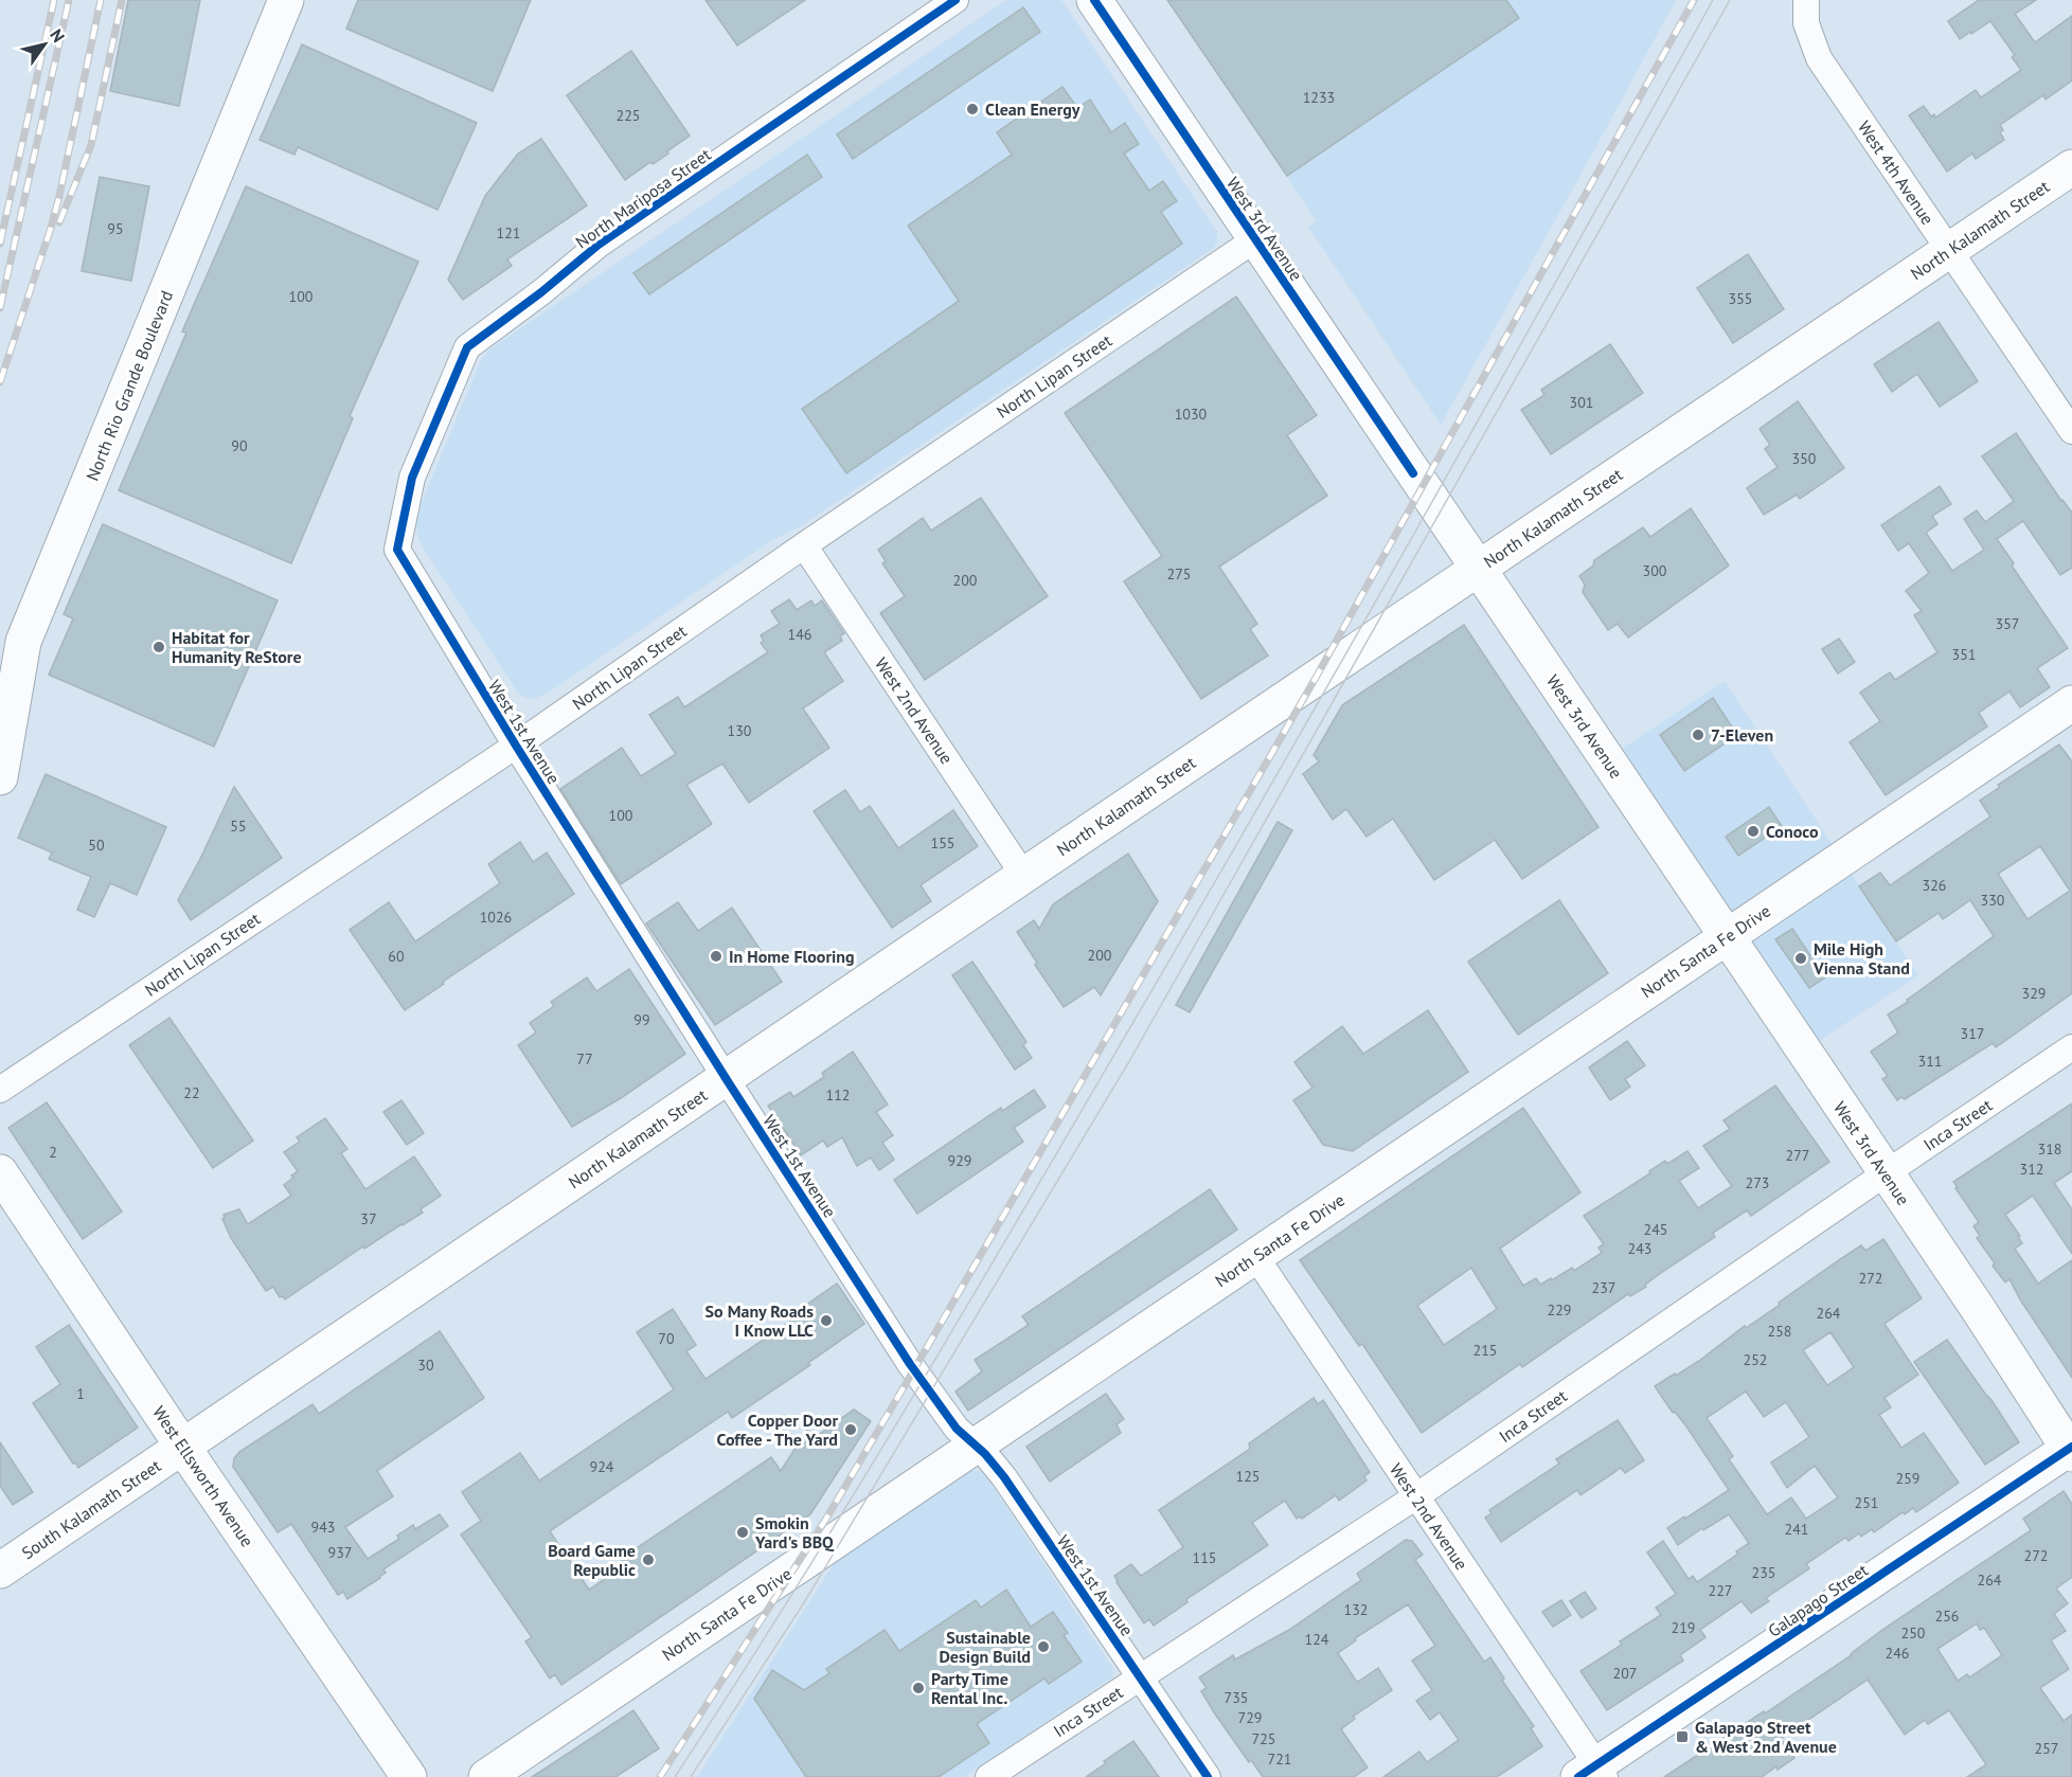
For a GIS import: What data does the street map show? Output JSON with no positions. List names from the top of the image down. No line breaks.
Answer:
{"streets":{"main road":["West 3rd Avenue","North Kalamath Street","North Rio Grande Boulevard","North Santa Fe Drive","West Ellsworth Avenue","South Kalamath Street","Galapago Street"],"street":["West 4th Avenue","North Mariposa Street","North Lipan Street","West 2nd Avenue","West 1st Avenue","Inca Street"]},"crossings":[["West 4th Avenue","North Kalamath Street"],["North Mariposa Street","West 1st Avenue"],["West 3rd Avenue","North Kalamath Street"],["West 3rd Avenue","North Lipan Street"],["West 3rd Avenue","North Santa Fe Drive"],["West 3rd Avenue","Inca Street"],["West 3rd Avenue","Galapago Street"],["North Kalamath Street","West 2nd Avenue"],["North Kalamath Street","West 1st Avenue"],["North Kalamath Street","West Ellsworth Avenue"],["North Kalamath Street","South Kalamath Street"],["North Lipan Street","West 2nd Avenue"],["North Lipan Street","West 1st Avenue"],["West 2nd Avenue","North Santa Fe Drive"],["West 2nd Avenue","Inca Street"],["West 2nd Avenue","Galapago Street"],["West 1st Avenue","North Santa Fe Drive"],["West 1st Avenue","Inca Street"],["West Ellsworth Avenue","South Kalamath Street"]],"places":{"other":["Clean Energy","Habitat for Humanity ReStore","7-Eleven","Conoco","In Home Flooring","Mile High Vienna Stand","So Many Roads I Know LLC","Copper Door Coffee - The Yard","Smokin Yard's BBQ","Board Game Republic","Sustainable Design Build","Party Time Rental Inc."],"transit":["Galapago Street & West 2nd Avenue"]},"house_numbers":["1233","225","95","121","100","355","301","1030","90","350","300","275","200","357","146","351","130","100","55","155","50","326","330","1026","200","60","329","99","317","77","311","22","112","318","2","277","929","312","273","37","245","243","272","237","229","264","258","70","215","252","30","1","924","125","259","251","943","241","937","272","115","235","264","227","132","256","219","250","124","246","207","735","729","725","257","721"],"north":"top right"}
